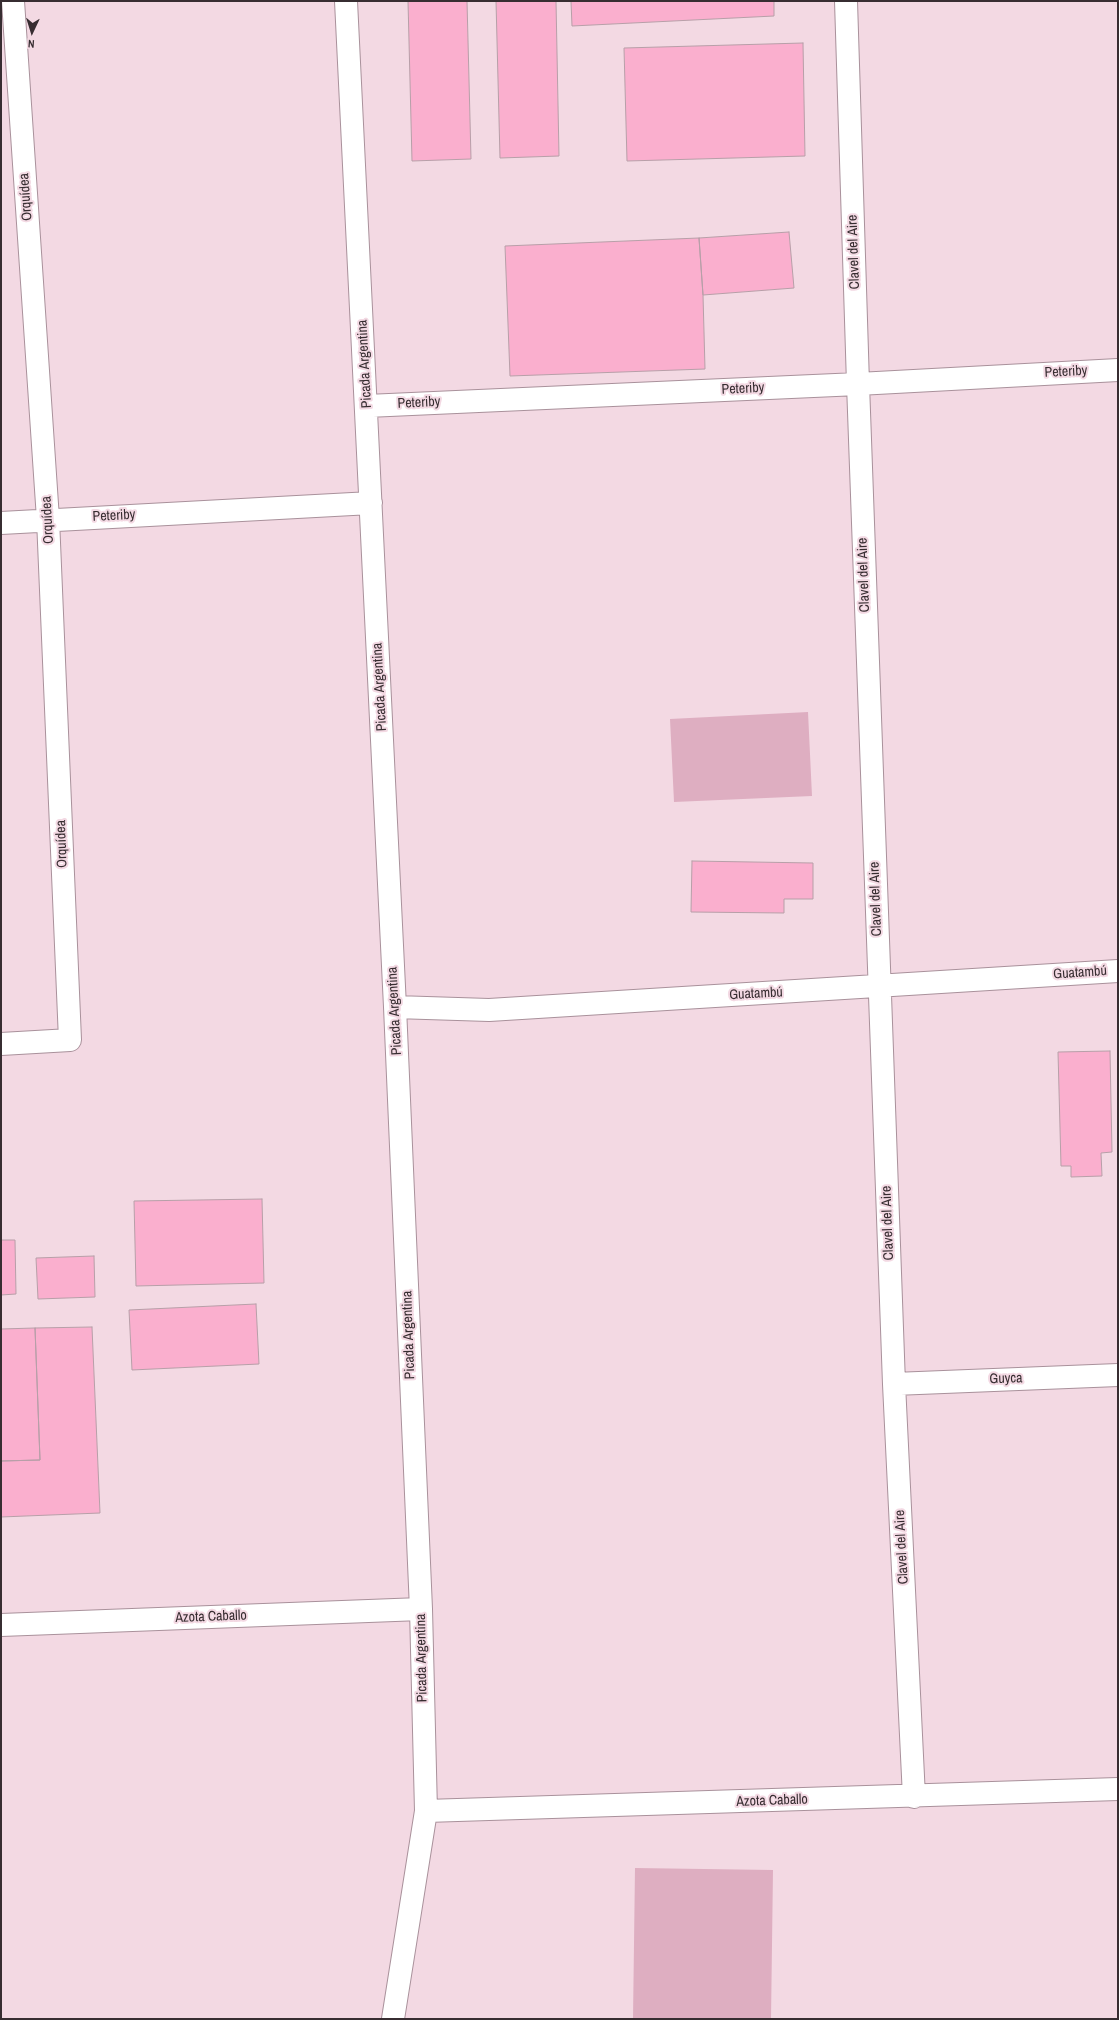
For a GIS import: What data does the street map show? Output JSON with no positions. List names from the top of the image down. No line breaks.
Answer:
{"streets":{"street":["Orquídea","Clavel del Aire","Picada Argentina","Peteriby","Guatambú","Guyca","Azota Caballo"]},"crossings":[["Orquídea","Peteriby"],["Clavel del Aire","Peteriby"],["Clavel del Aire","Guatambú"],["Clavel del Aire","Guyca"],["Clavel del Aire","Azota Caballo"],["Picada Argentina","Peteriby"],["Picada Argentina","Guatambú"],["Picada Argentina","Azota Caballo"]],"north":"bottom"}
